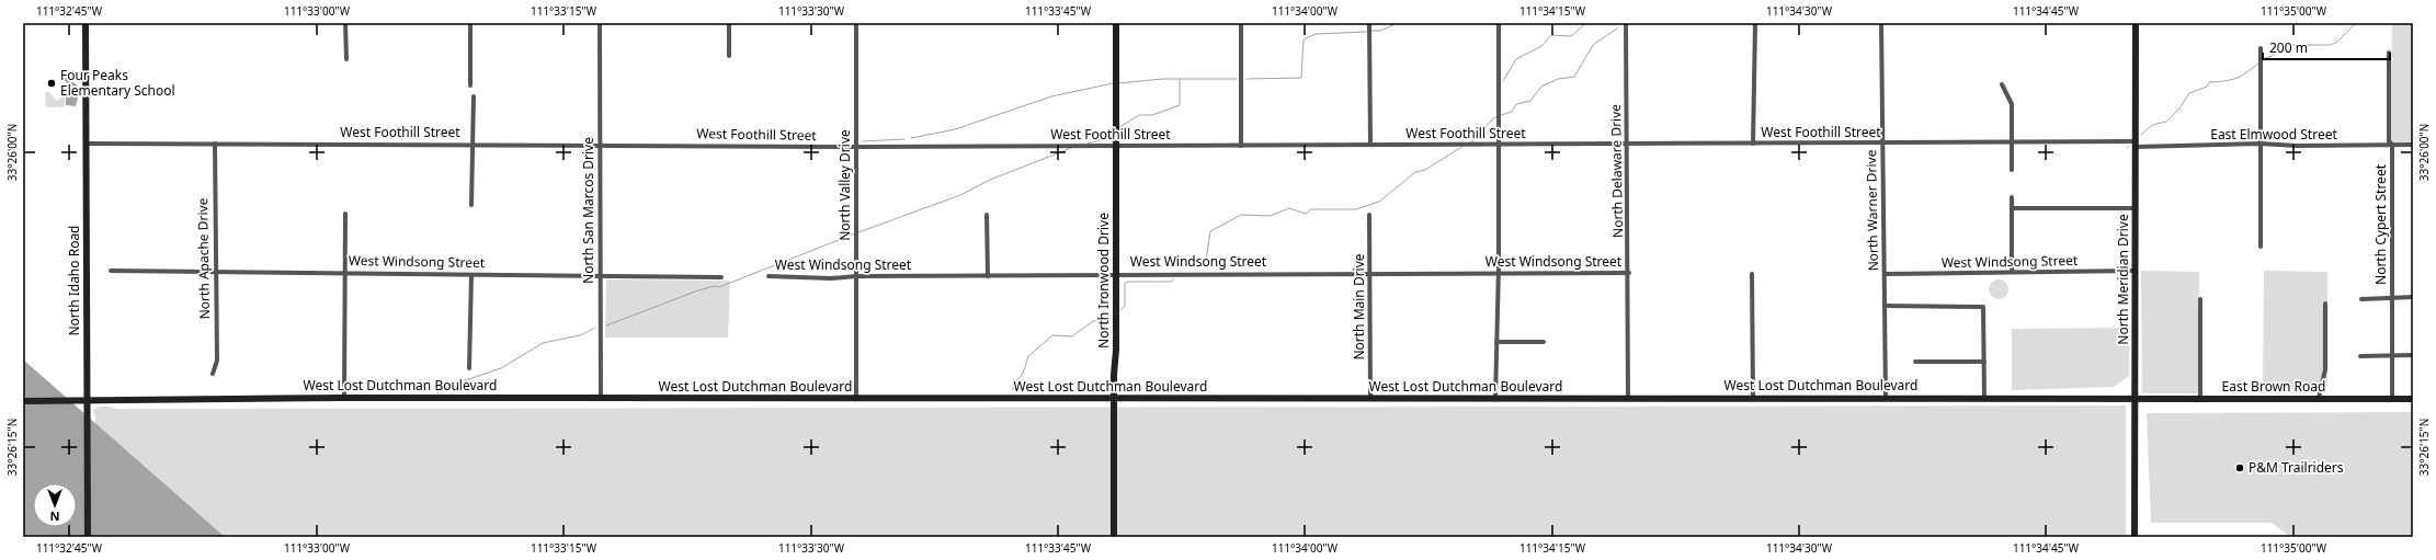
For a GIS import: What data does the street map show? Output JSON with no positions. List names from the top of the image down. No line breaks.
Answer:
{"streets":{"street":["West Foothill Street","East Elmwood Street","North Delaware Drive","North Valley Drive","North San Marcos Drive","North Warner Drive","North Cypert Street","North Apache Drive","West Windsong Street","North Meridian Drive","North Idaho Road","North Ironwood Drive","North Main Drive","West Lost Dutchman Boulevard","East Brown Road"]},"crossings":[["West Foothill Street","East Elmwood Street"],["West Foothill Street","North Delaware Drive"],["West Foothill Street","North Valley Drive"],["West Foothill Street","North San Marcos Drive"],["West Foothill Street","North Warner Drive"],["West Foothill Street","North Apache Drive"],["West Foothill Street","North Meridian Drive"],["West Foothill Street","North Idaho Road"],["West Foothill Street","North Ironwood Drive"],["East Elmwood Street","North Cypert Street"],["East Elmwood Street","North Meridian Drive"],["North Delaware Drive","West Windsong Street"],["North Delaware Drive","West Lost Dutchman Boulevard"],["North Valley Drive","West Windsong Street"],["North Valley Drive","West Lost Dutchman Boulevard"],["North San Marcos Drive","West Windsong Street"],["North San Marcos Drive","West Lost Dutchman Boulevard"],["North Warner Drive","West Windsong Street"],["North Warner Drive","West Lost Dutchman Boulevard"],["North Cypert Street","East Brown Road"],["North Apache Drive","West Windsong Street"],["West Windsong Street","North Meridian Drive"],["West Windsong Street","North Ironwood Drive"],["West Windsong Street","North Main Drive"],["North Meridian Drive","West Lost Dutchman Boulevard"],["North Meridian Drive","East Brown Road"],["North Idaho Road","West Lost Dutchman Boulevard"],["North Ironwood Drive","West Lost Dutchman Boulevard"],["North Main Drive","West Lost Dutchman Boulevard"],["West Lost Dutchman Boulevard","East Brown Road"]],"places":["Four Peaks Elementary School","P&M Trailriders"],"scale_bar":"200 m","north":"bottom","coordinates":["111°32'45\"W","111°33'00\"W","111°33'15\"W","111°33'30\"W","111°33'45\"W","111°34'00\"W","111°34'15\"W","111°34'30\"W","111°34'45\"W","111°35'00\"W","33°26'00\"N","33°26'15\"N"]}
